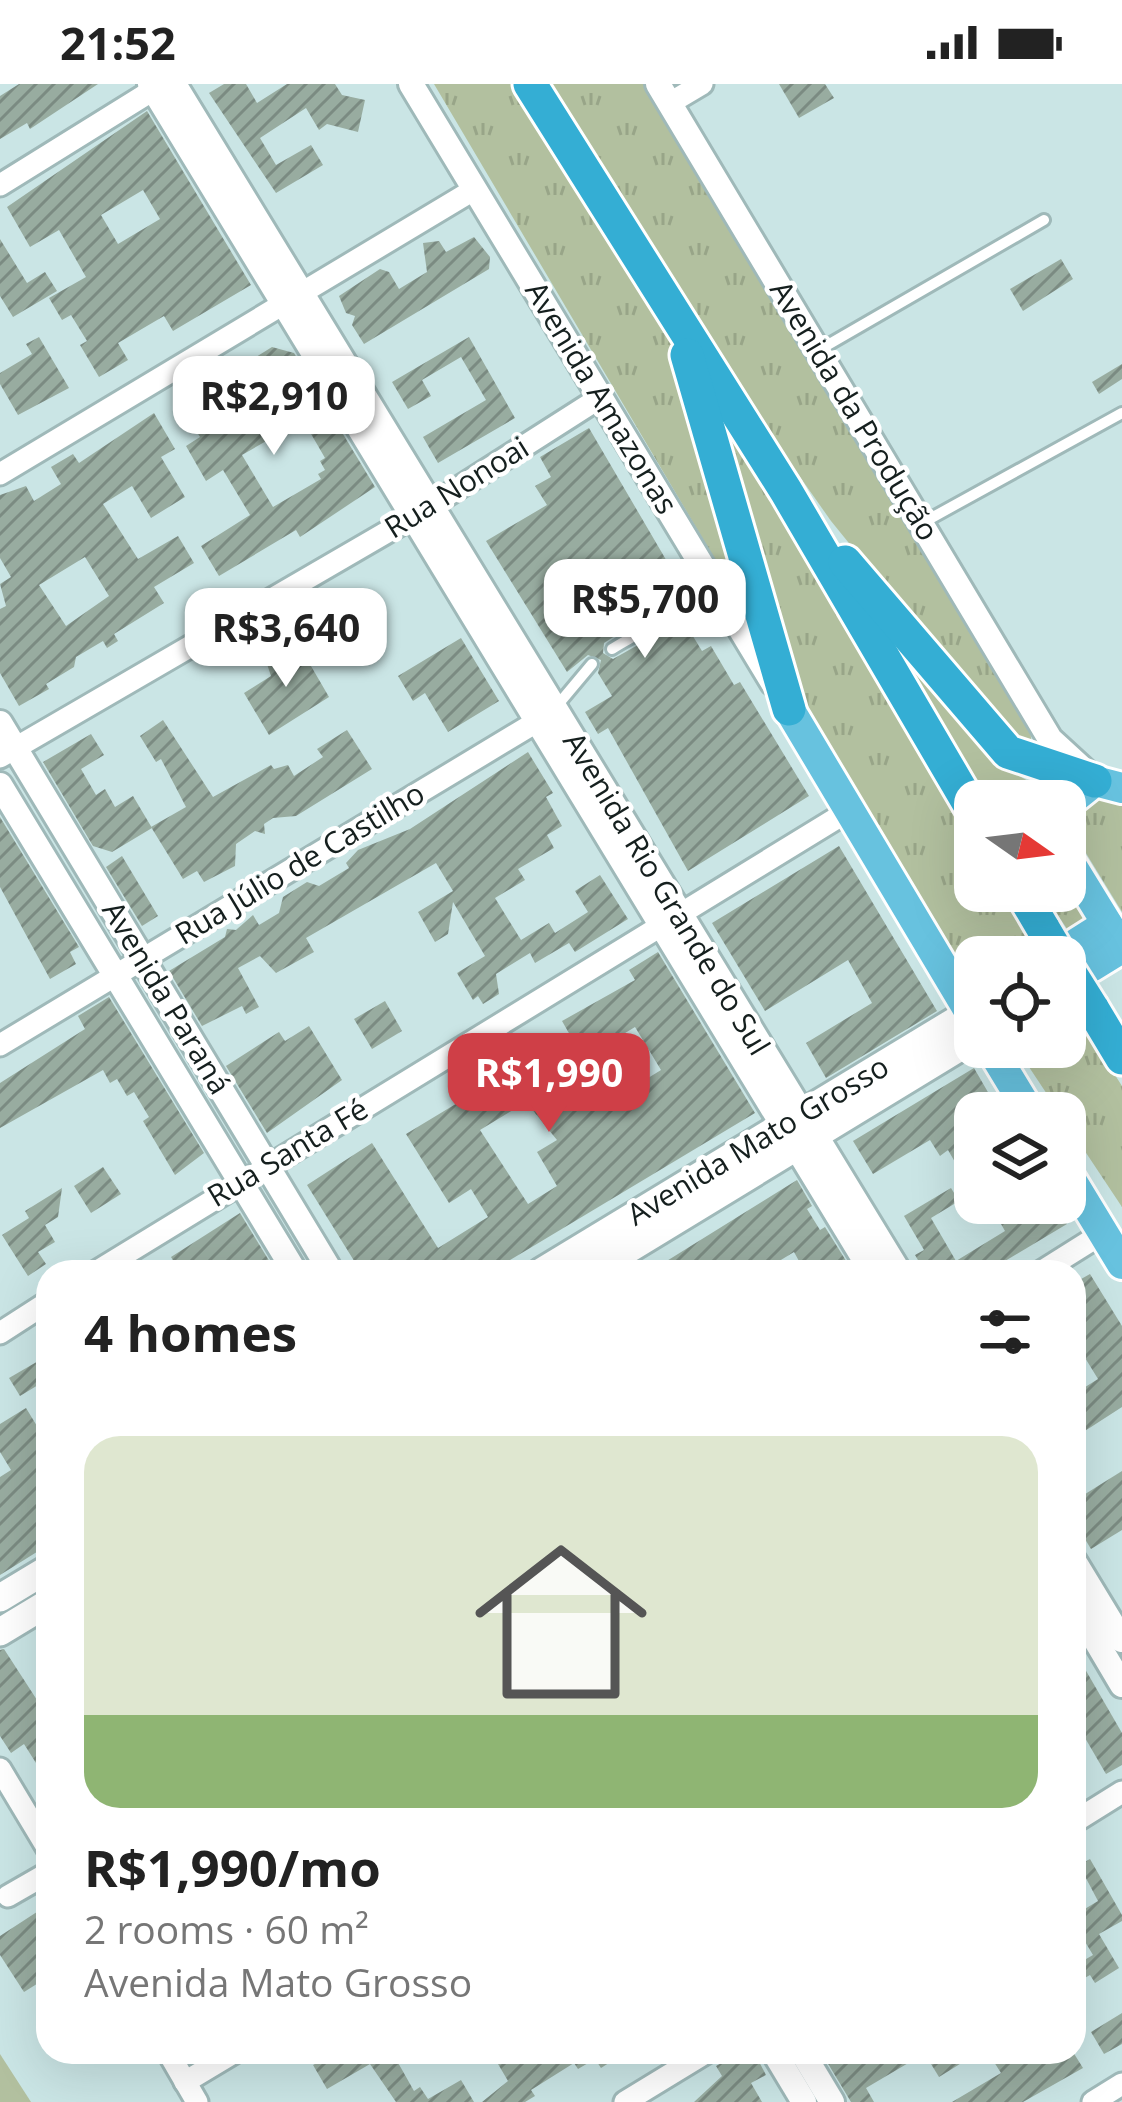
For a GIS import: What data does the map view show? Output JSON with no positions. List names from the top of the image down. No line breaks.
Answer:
{"streets":{"main road":["Avenida Amazonas","Avenida Mato Grosso"],"street":["Avenida da Produção","Rua Nonoai","Rua Júlio de Castilho","Avenida Rio Grande do Sul","Avenida Paraná","Rua Santa Fé"]},"crossings":[["Avenida Amazonas","Rua Nonoai"],["Avenida Amazonas","Rua Santa Fé"],["Rua Nonoai","Avenida Rio Grande do Sul"],["Rua Nonoai","Avenida Paraná"],["Rua Júlio de Castilho","Avenida Rio Grande do Sul"],["Rua Júlio de Castilho","Avenida Paraná"],["Avenida Rio Grande do Sul","Avenida Mato Grosso"],["Avenida Rio Grande do Sul","Rua Santa Fé"],["Avenida Paraná","Rua Santa Fé"]],"north":"right","page":{"status":"21:52","price":["R$2,910","R$5,700","R$3,640","R$1,990"],"heading":"4 homes","list":[{"name":"R$1,990/mo","note":"2 rooms · 60 m² · Avenida Mato Grosso"}]}}
